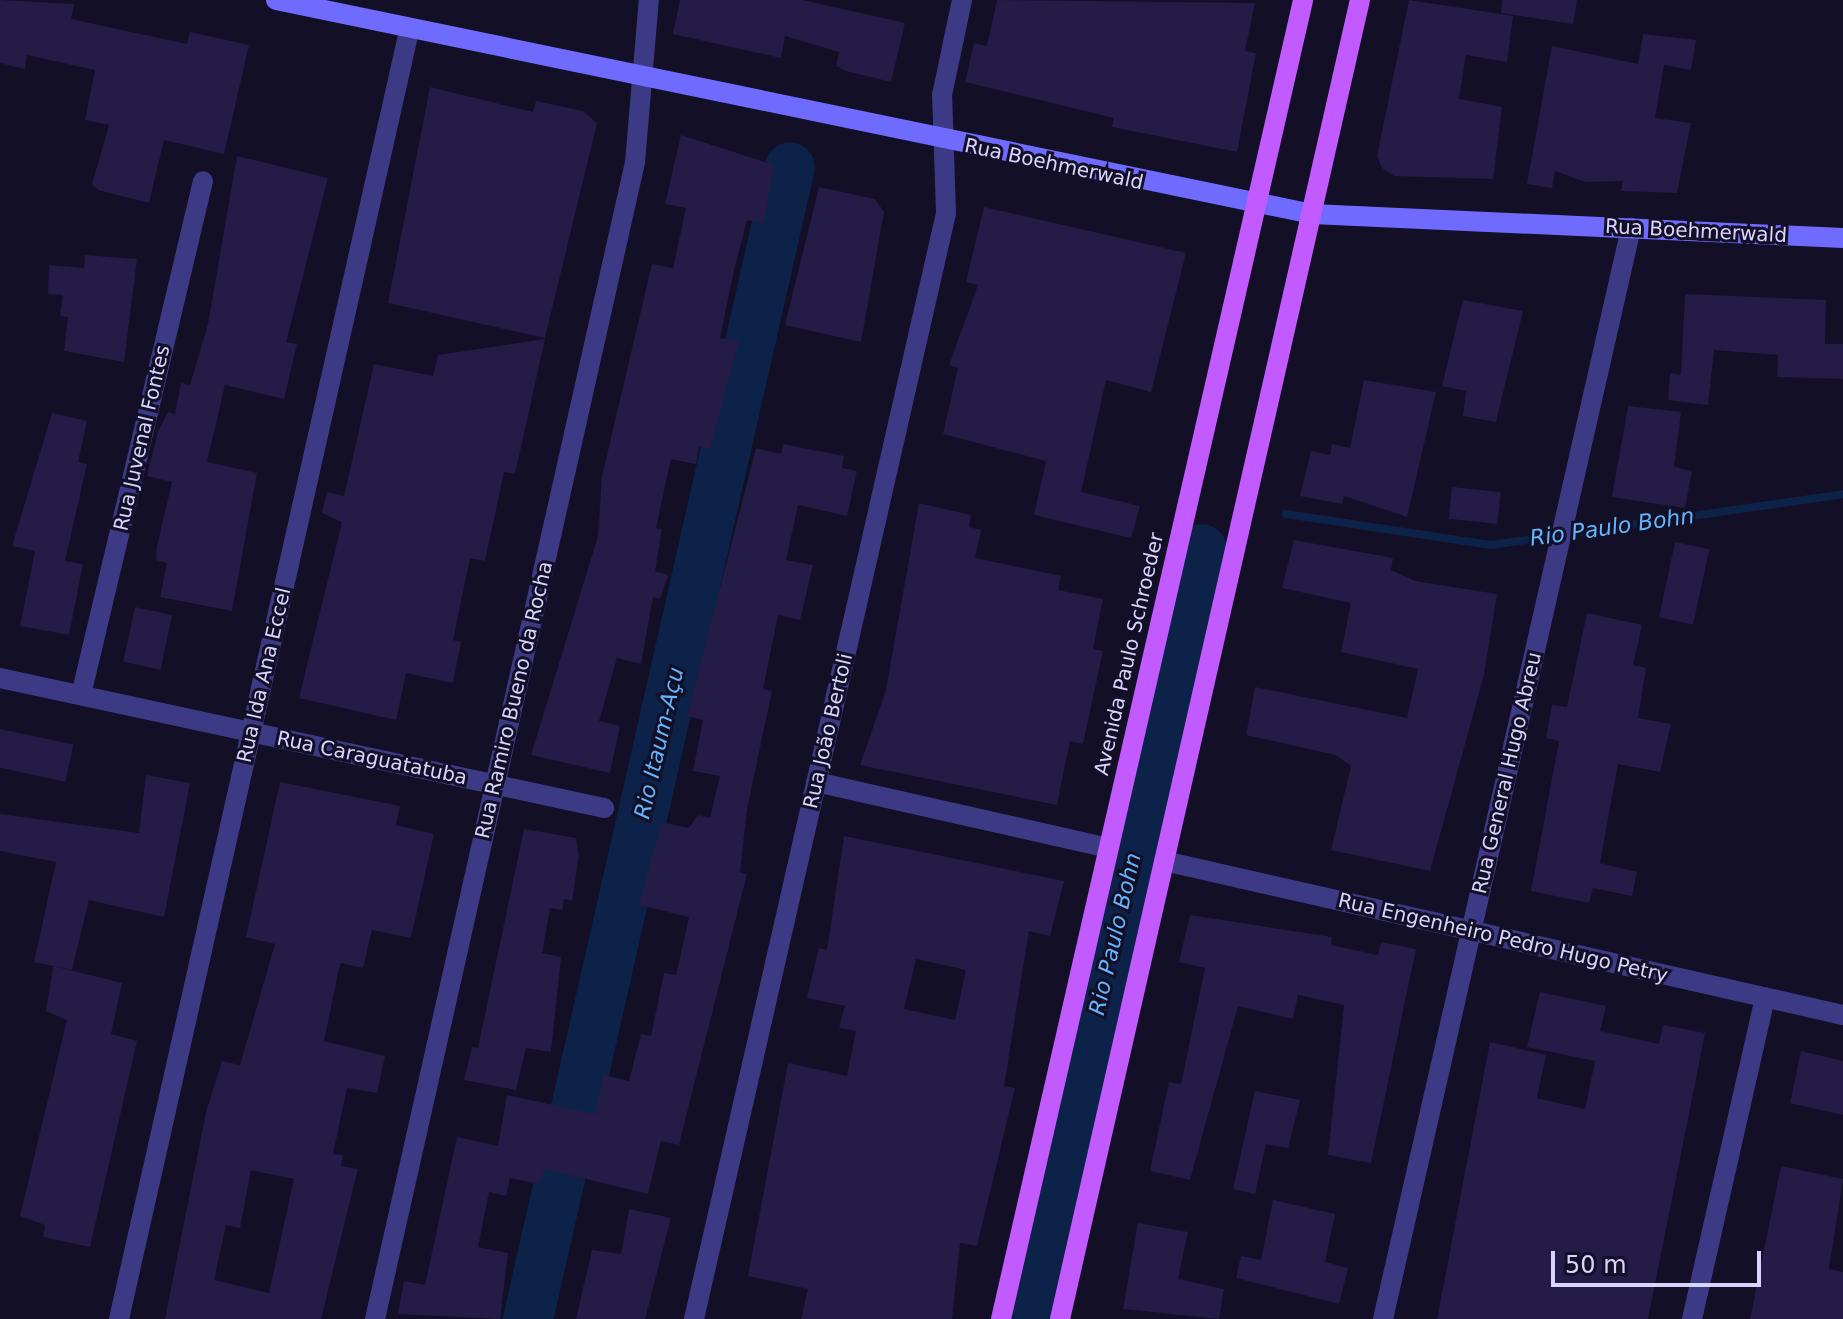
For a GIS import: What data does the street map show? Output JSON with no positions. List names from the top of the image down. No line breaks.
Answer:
{"streets":{"main road":["Rua Boehmerwald","Avenida Paulo Schroeder"],"street":["Rua Juvenal Fontes","Rua Ida Ana Eccel","Rua Ramiro Bueno da Rocha","Rua João Bertoli","Rua Caraguatatuba","Rua General Hugo Abreu","Rua Engenheiro Pedro Hugo Petry"]},"crossings":[["Rua Boehmerwald","Avenida Paulo Schroeder"],["Rua Boehmerwald","Rua Ida Ana Eccel"],["Rua Boehmerwald","Rua Ramiro Bueno da Rocha"],["Rua Boehmerwald","Rua João Bertoli"],["Rua Boehmerwald","Rua General Hugo Abreu"],["Rua Juvenal Fontes","Rua Caraguatatuba"],["Rua Ida Ana Eccel","Rua Caraguatatuba"],["Rua Ramiro Bueno da Rocha","Rua Caraguatatuba"],["Rua General Hugo Abreu","Rua Engenheiro Pedro Hugo Petry"]],"water":["Rio Paulo Bohn","Rio Itaum-Açu"],"scale_bar":"50 m"}
